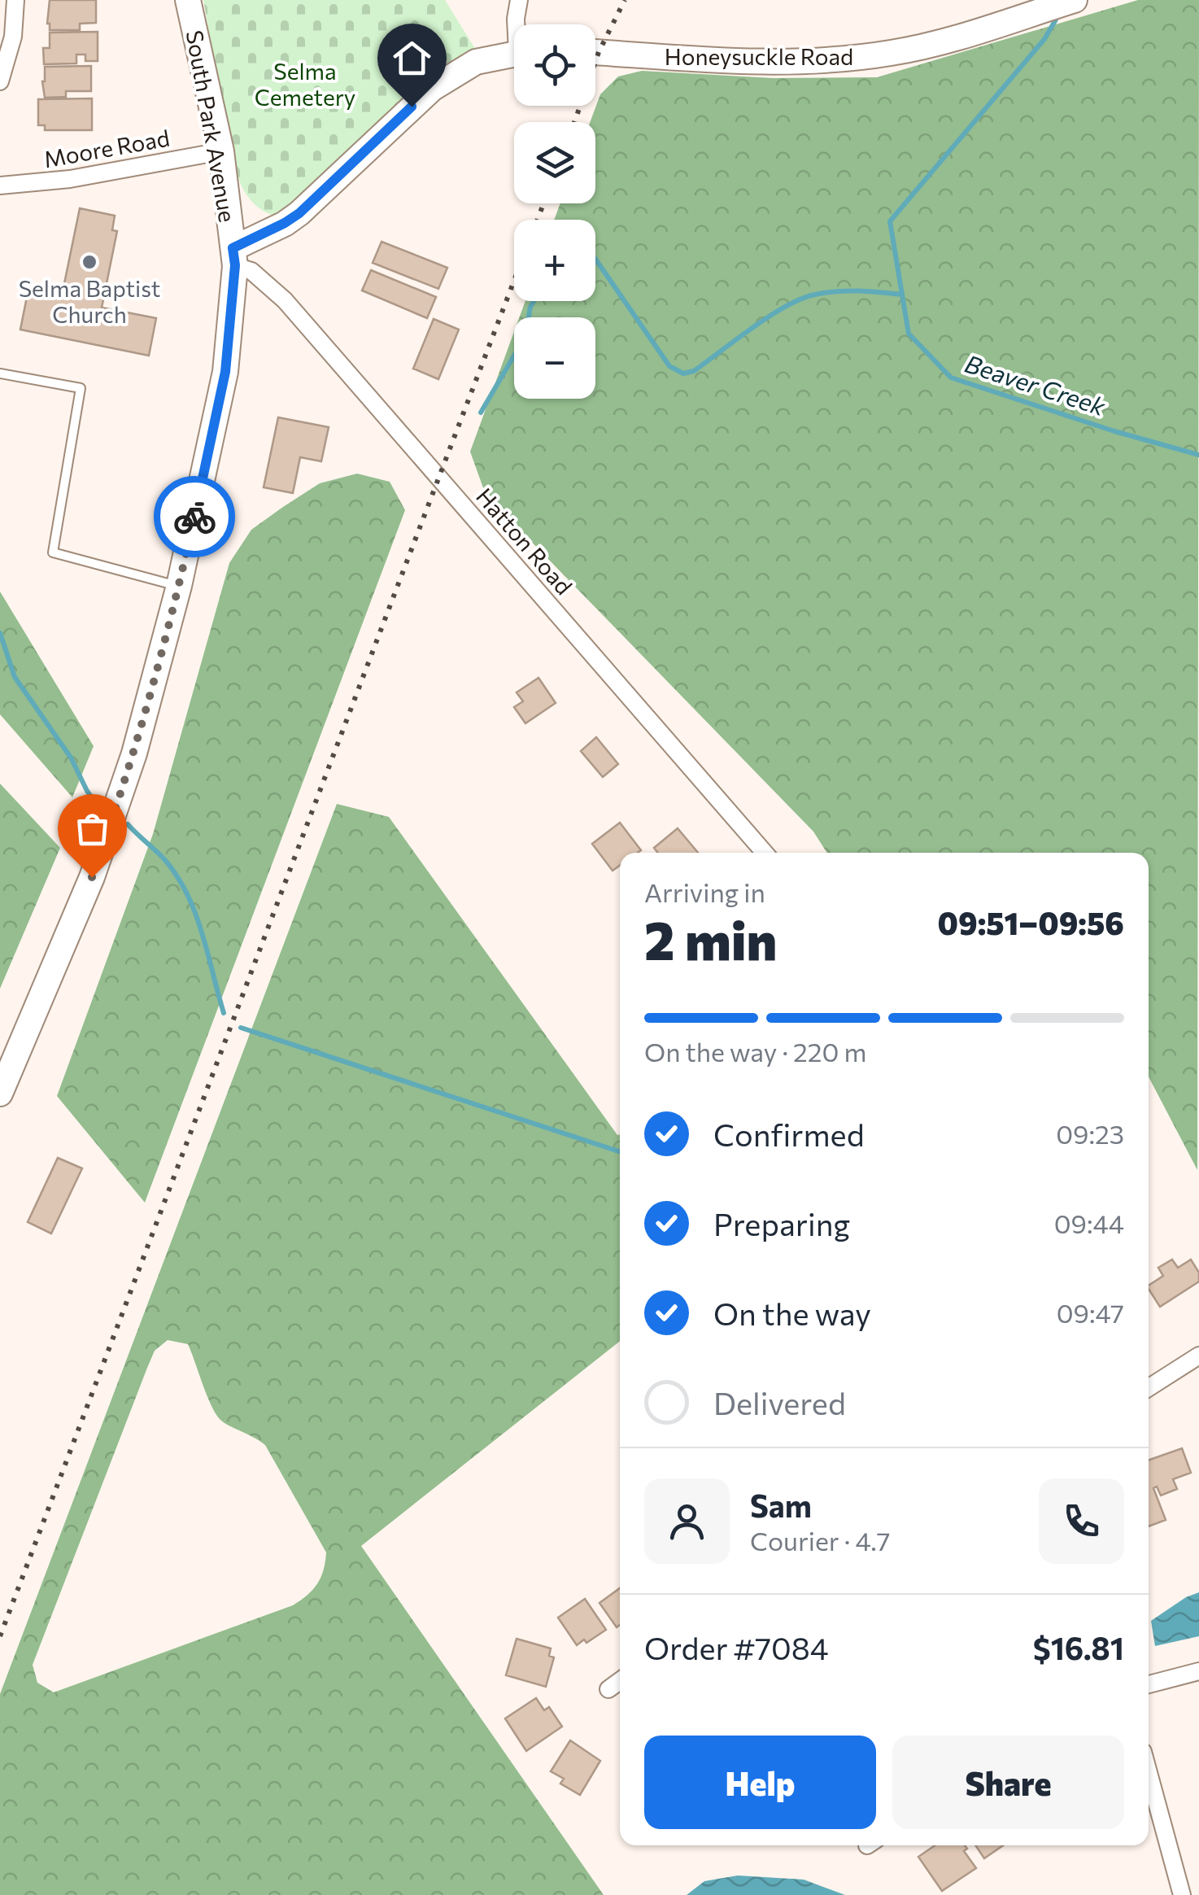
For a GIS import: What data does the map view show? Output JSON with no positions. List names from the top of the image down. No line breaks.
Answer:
{"streets":{"street":["Honeysuckle Road","South Park Avenue","Moore Road","Hatton Road"]},"crossings":[["South Park Avenue","Moore Road"],["South Park Avenue","Hatton Road"]],"water":["Beaver Creek"],"parks":["Selma Cemetery"],"places":["Selma Baptist Church"],"page":{"map_buttons":["+","−"],"heading":["2 min","Arriving in","09:51–09:56"],"panel":["Sam","Courier · 4.7","Order #7084","$16.81"],"bar":"On the way · 220 m","list":[["Confirmed","09:23"],["Preparing","09:44"],["On the way","09:47"],"Delivered"],"buttons":["Help","Share"]}}
